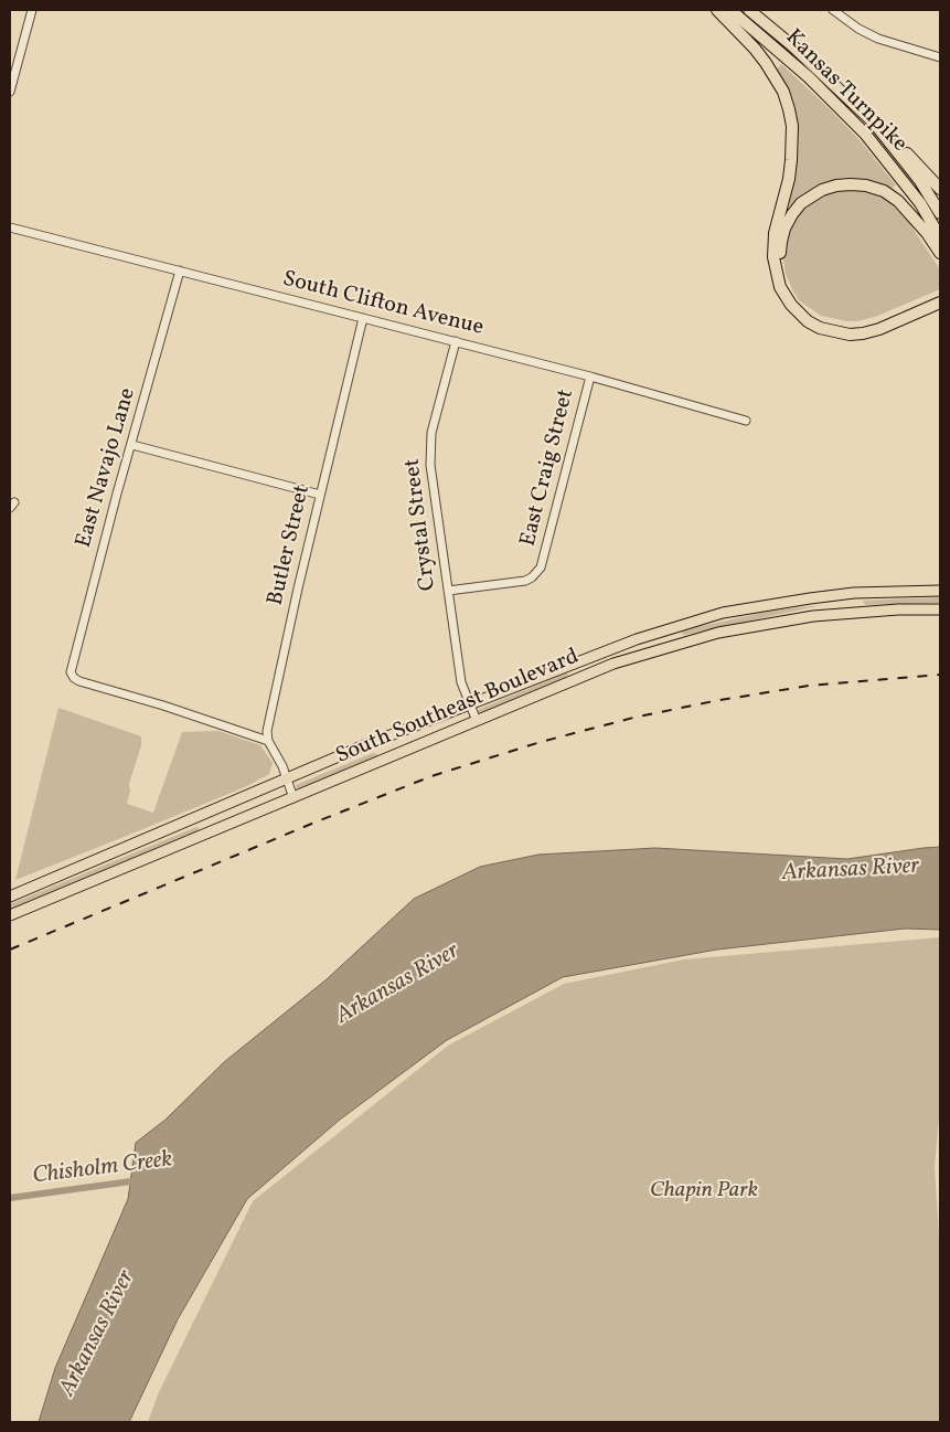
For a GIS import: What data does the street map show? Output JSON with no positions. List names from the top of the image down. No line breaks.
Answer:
{"streets":{"highway":["Kansas Turnpike"],"main road":["South Southeast Boulevard"],"street":["South Clifton Avenue","East Navajo Lane","East Craig Street","Crystal Street","Butler Street"]},"crossings":[["South Clifton Avenue","East Navajo Lane"],["South Clifton Avenue","East Craig Street"],["South Clifton Avenue","Crystal Street"],["South Clifton Avenue","Butler Street"],["East Navajo Lane","Butler Street"],["East Craig Street","Crystal Street"],["Crystal Street","South Southeast Boulevard"]],"water":["Arkansas River","Chisholm Creek"],"parks":["Chapin Park"]}
